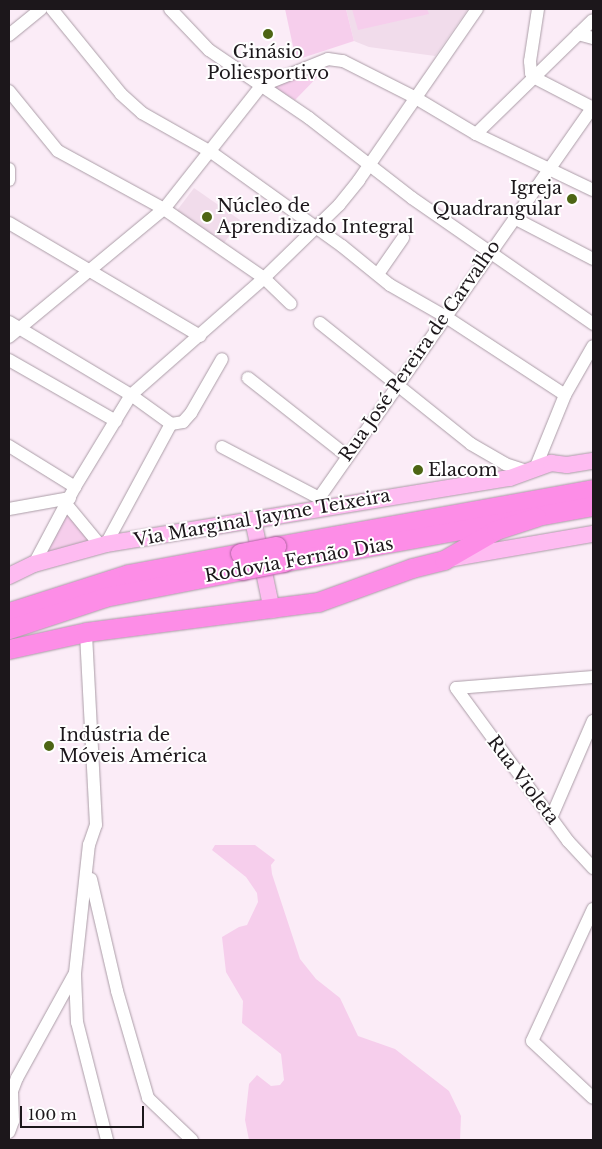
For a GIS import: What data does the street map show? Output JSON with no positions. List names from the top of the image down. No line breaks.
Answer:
{"streets":{"highway":["Rodovia Fernão Dias"],"main road":["Via Marginal Jayme Teixeira"],"street":["Rua José Pereira de Carvalho","Rua Violeta"]},"places":["Ginásio Poliesportivo","Igreja Quadrangular","Núcleo de Aprendizado Integral","Elacom","Indústria de Móveis América"],"scale_bar":"100 m"}
